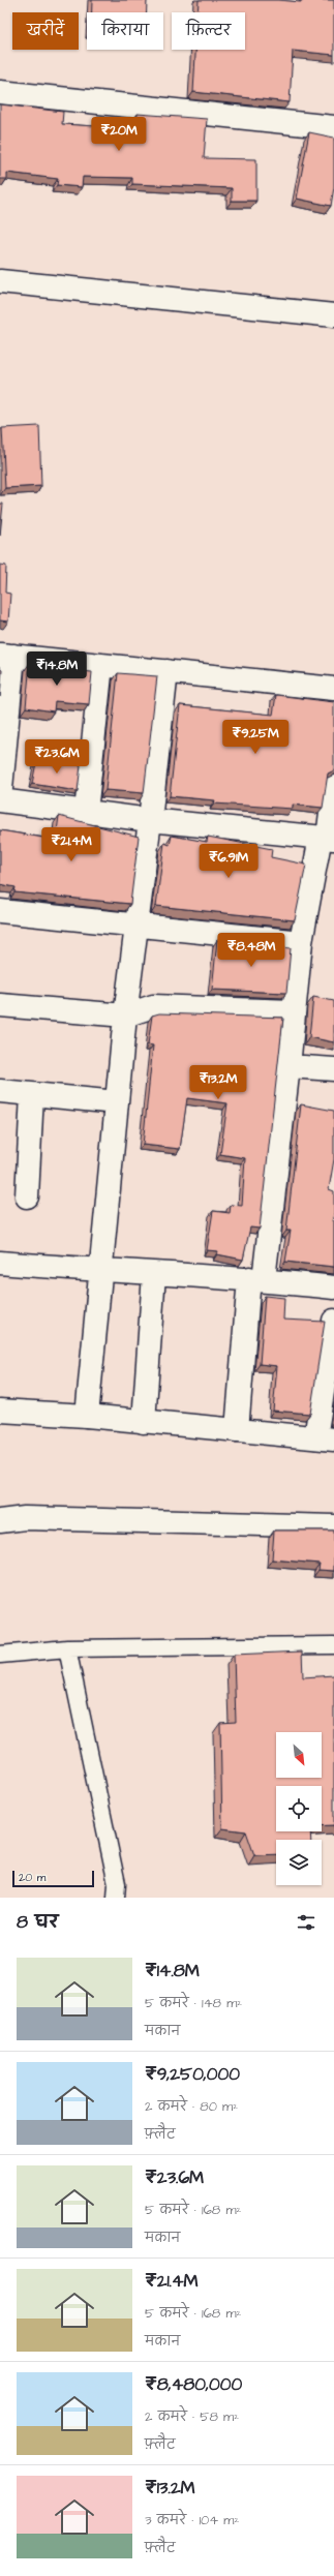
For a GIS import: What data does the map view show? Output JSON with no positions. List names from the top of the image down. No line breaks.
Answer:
{"scale_bar":"20 m","north":"bottom right","page":{"chip":["खरीदें","किराया","फ़िल्टर"],"price":["₹20M","₹14.8M","₹9.25M","₹23.6M","₹21.4M","₹6.91M","₹8.48M","₹13.2M"],"scale":"20 m","heading":"8 घर","list":[{"name":"₹14.8M","note":"5 कमरे · 148 m² · मकान"},{"name":"₹9,250,000","note":"2 कमरे · 80 m² · फ़्लैट"},{"name":"₹23.6M","note":"5 कमरे · 168 m² · मकान"},{"name":"₹21.4M","note":"5 कमरे · 168 m² · मकान"},{"name":"₹8,480,000","note":"2 कमरे · 58 m² · फ़्लैट"},{"name":"₹13.2M","note":"3 कमरे · 104 m² · फ़्लैट"}]}}
